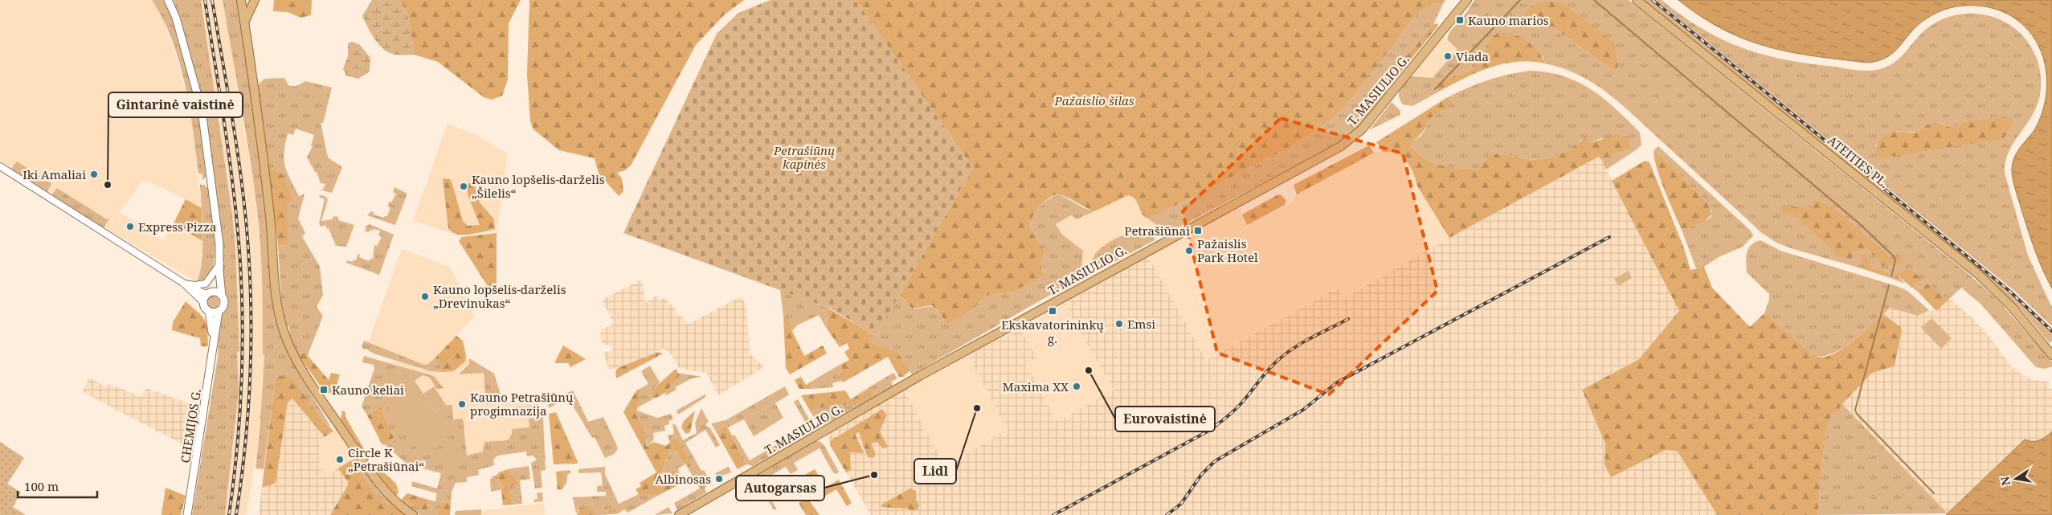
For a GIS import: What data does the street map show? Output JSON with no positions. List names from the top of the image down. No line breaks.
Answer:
{"streets":{"main road":["T. MASIULIO G.","ATEITIES PL.","CHEMIJOS G."]},"parks":["Pažaislio šilas","Petrašiūnų kapinės"],"places":{"transit":["Kauno marios","Petrašiūnai","Ekskavatorininkų g.","Kauno keliai"],"other":["Viada","Iki Amaliai","Gintarinė vaistinė","Kauno lopšelis-darželis „Šilelis“","Express Pizza","Pažaislis Park Hotel","Kauno lopšelis-darželis „Drevinukas“","Emsi","Eurovaistinė","Maxima XX","Kauno Petrašiūnų progimnazija","Lidl","Circle K „Petrašiūnai“","Autogarsas","Albinosas"]},"scale_bar":"100 m","north":"left"}
